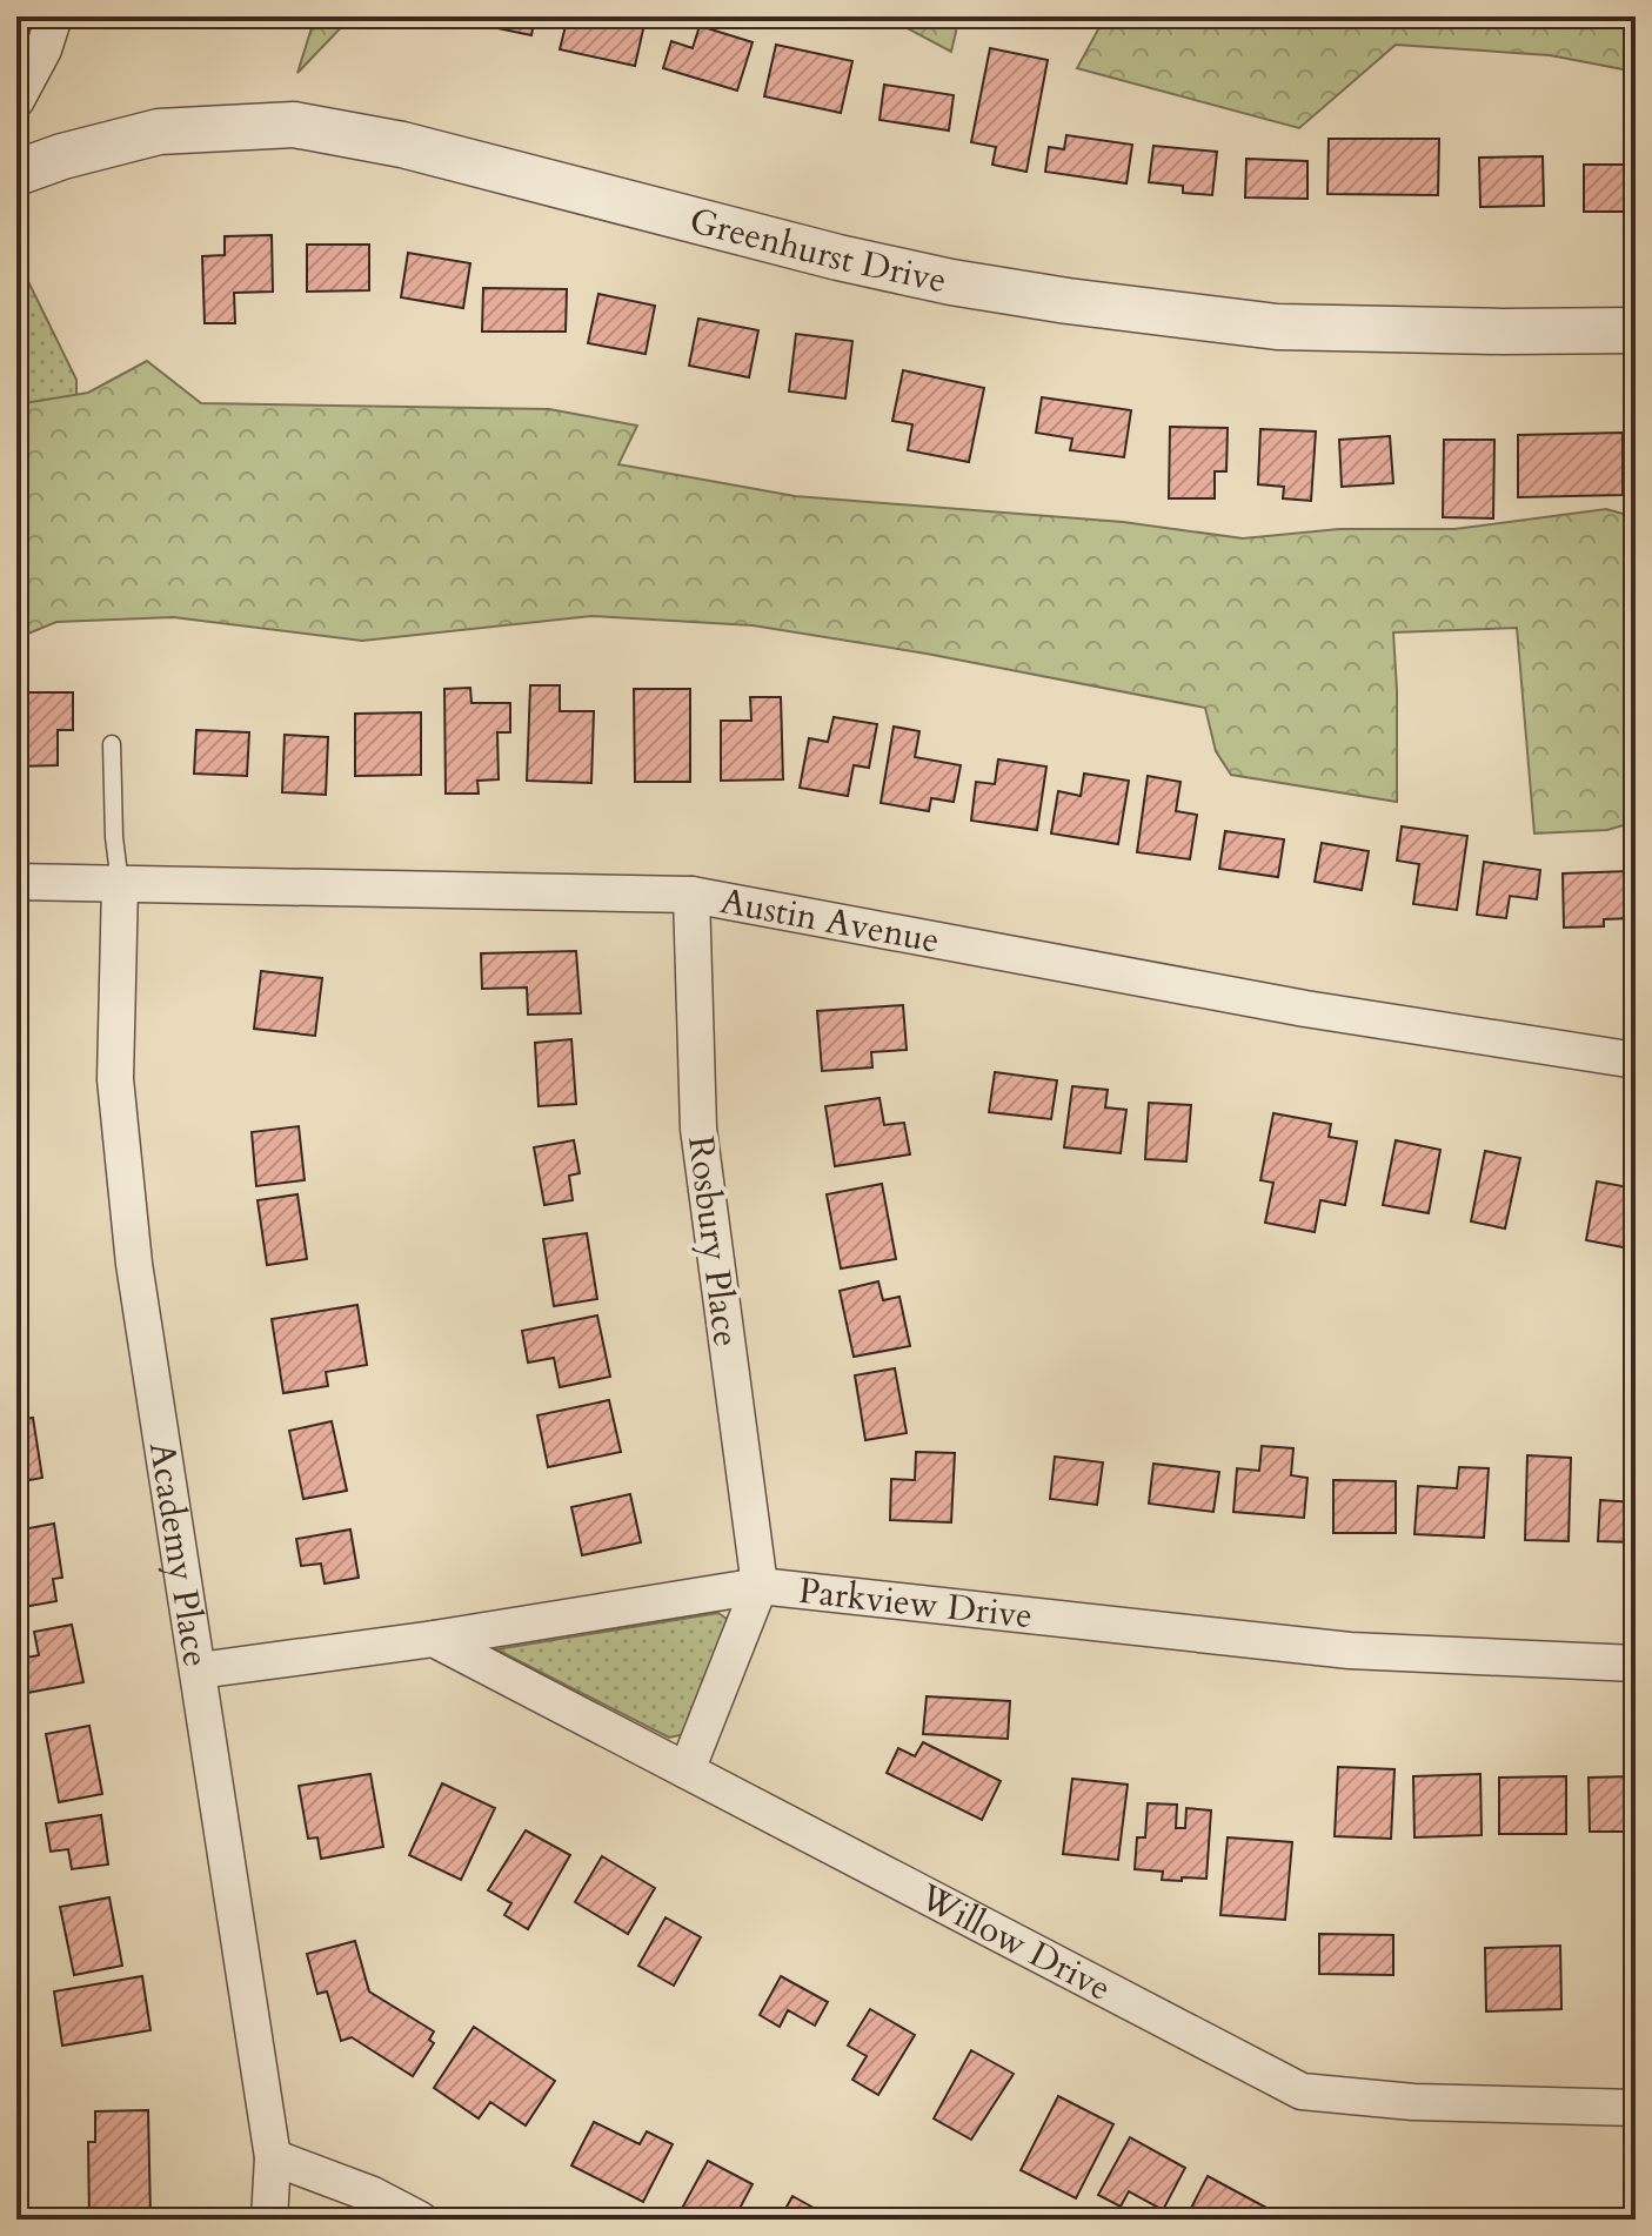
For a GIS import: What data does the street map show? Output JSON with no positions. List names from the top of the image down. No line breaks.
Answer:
{"streets":{"street":["Greenhurst Drive","Austin Avenue","Rosbury Place","Academy Place","Parkview Drive","Willow Drive"]},"crossings":[["Austin Avenue","Rosbury Place"],["Austin Avenue","Academy Place"],["Rosbury Place","Parkview Drive"],["Academy Place","Parkview Drive"],["Parkview Drive","Willow Drive"]]}
